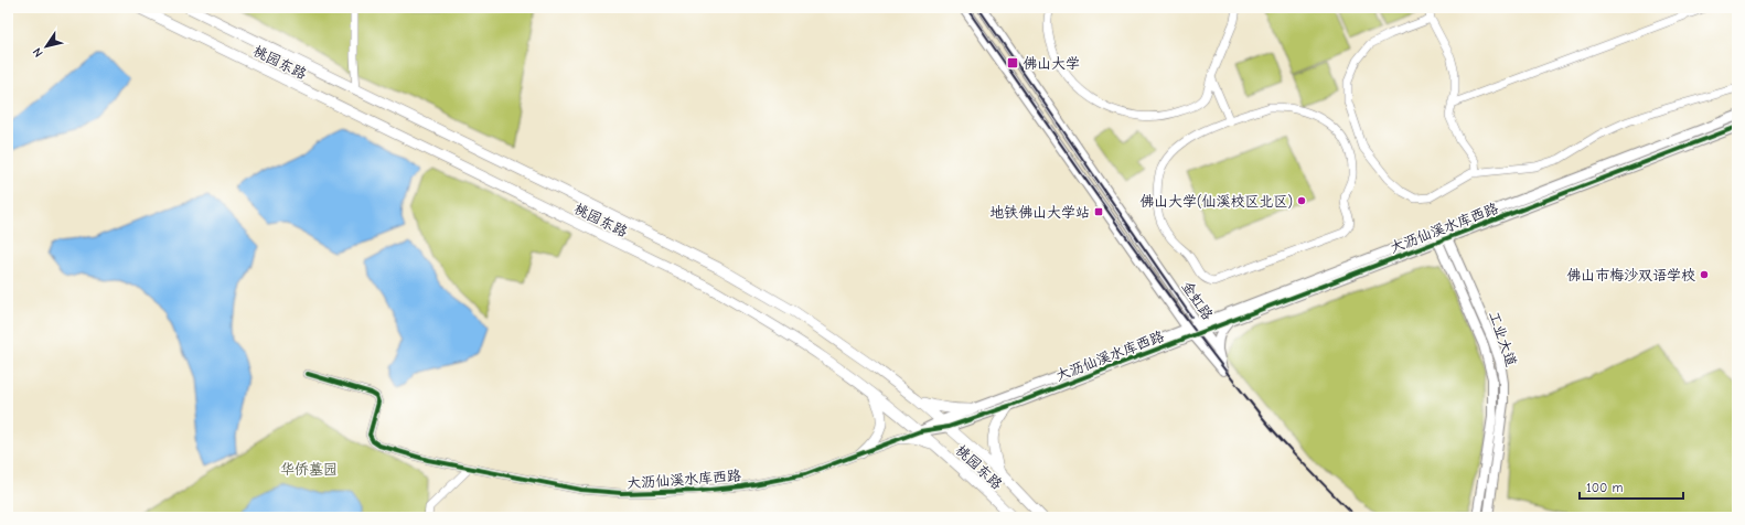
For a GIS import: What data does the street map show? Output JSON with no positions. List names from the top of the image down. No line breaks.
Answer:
{"streets":{"main road":["桃园东路"],"street":["大沥仙溪水库西路","金虹路","工业大道"]},"crossings":[["桃园东路","大沥仙溪水库西路"],["大沥仙溪水库西路","金虹路"],["大沥仙溪水库西路","工业大道"]],"parks":["华侨墓园"],"places":{"transit":["佛山大学","地铁佛山大学站"],"other":["佛山大学(仙溪校区北区)","佛山市梅沙双语学校"]},"scale_bar":"100 m","north":"bottom left"}
